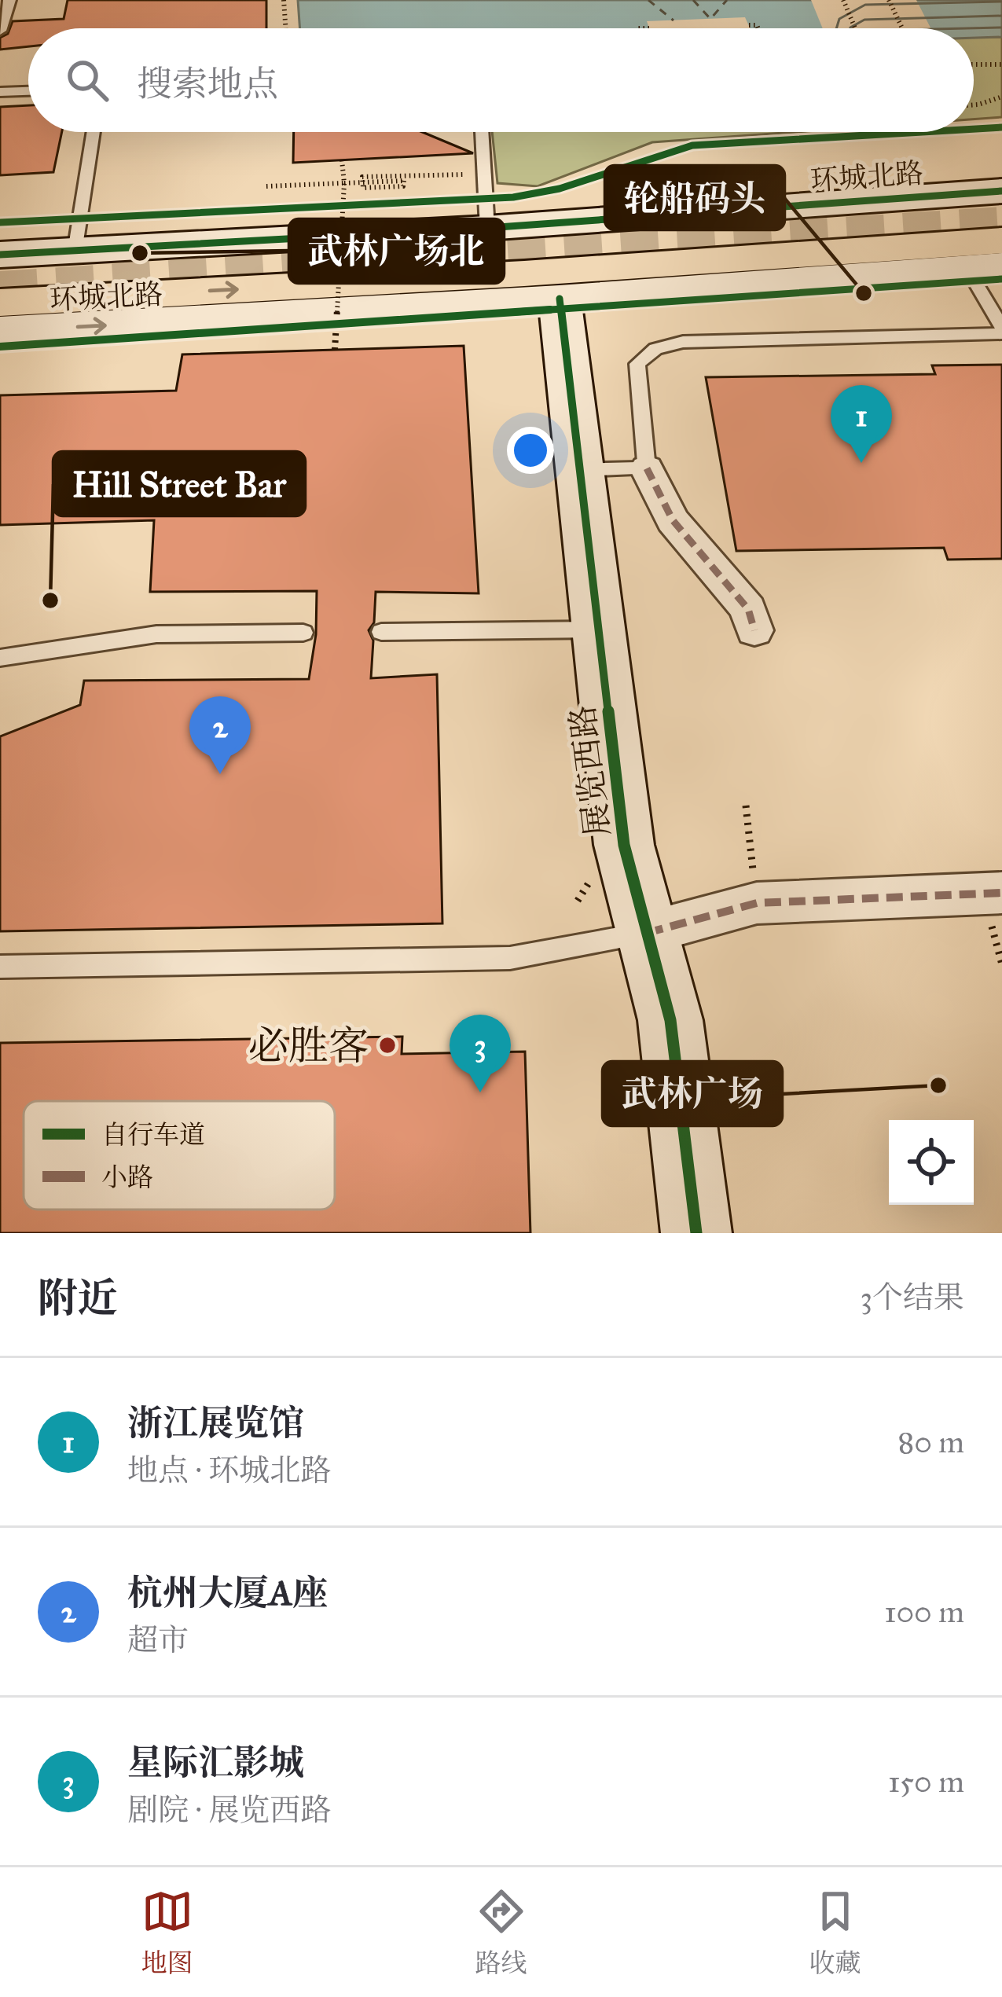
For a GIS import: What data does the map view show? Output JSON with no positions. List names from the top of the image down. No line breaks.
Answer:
{"streets":{"main road":["环城北路","展览西路"]},"crossings":[["环城北路","展览西路"]],"places":["武林广场北","轮船码头","Hill Street Bar","必胜客","武林广场"],"legend":["自行车道","小路"],"page":{"search":"搜索地点","pins":["1","2","3"],"heading":["附近","3个结果"],"list":[{"mark":"1","name":"浙江展览馆","note":"地点 · 环城北路","value":"80 m"},{"mark":"2","name":"杭州大厦A座","note":"超市","value":"100 m"},{"mark":"3","name":"星际汇影城","note":"剧院 · 展览西路","value":"150 m"}],"nav":["地图","路线","收藏"]}}
